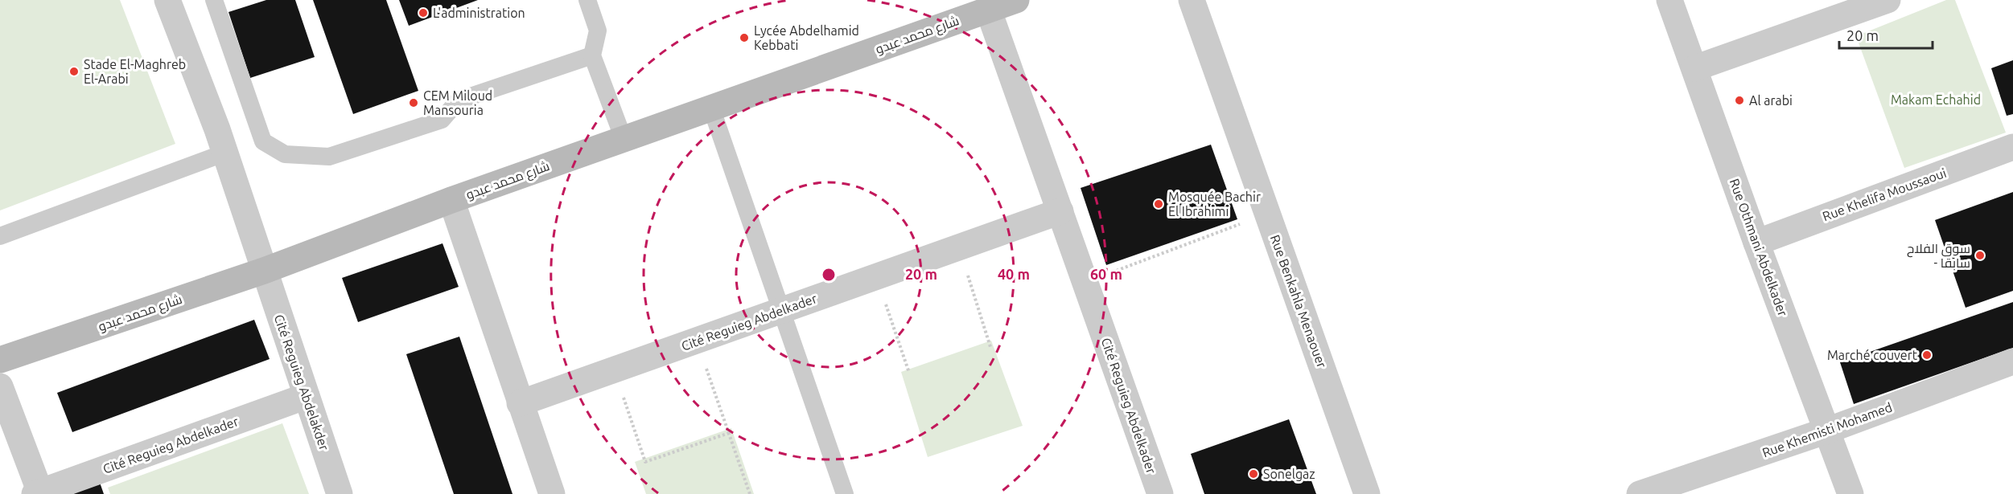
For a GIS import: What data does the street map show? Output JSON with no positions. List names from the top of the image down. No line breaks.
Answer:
{"streets":{"street":["شارع محمد عبدو","Rue Khelifa Moussaoui","Rue Othmani Abdelkader","Rue Benkahla Menaouer","Cité Reguieg Abdelkader","Cité Reguieg Abdelakder","Rue Khemisti Mohamed"]},"crossings":[["شارع محمد عبدو","Cité Reguieg Abdelkader"],["شارع محمد عبدو","Cité Reguieg Abdelakder"],["Rue Khelifa Moussaoui","Rue Othmani Abdelkader"],["Rue Othmani Abdelkader","Rue Khemisti Mohamed"],["Cité Reguieg Abdelkader","Cité Reguieg Abdelakder"]],"parks":["Makam Echahid"],"places":["L'administration","Lycée Abdelhamid Kebbati","Stade El-Maghreb El-Arabi","Al arabi","CEM Miloud Mansouria","Mosquée Bachir El Ibrahimi","سوق الفلاح - سابقا","Marché couvert","Sonelgaz"],"scale_bar":"20 m","rings":["20 m","40 m","60 m"]}
